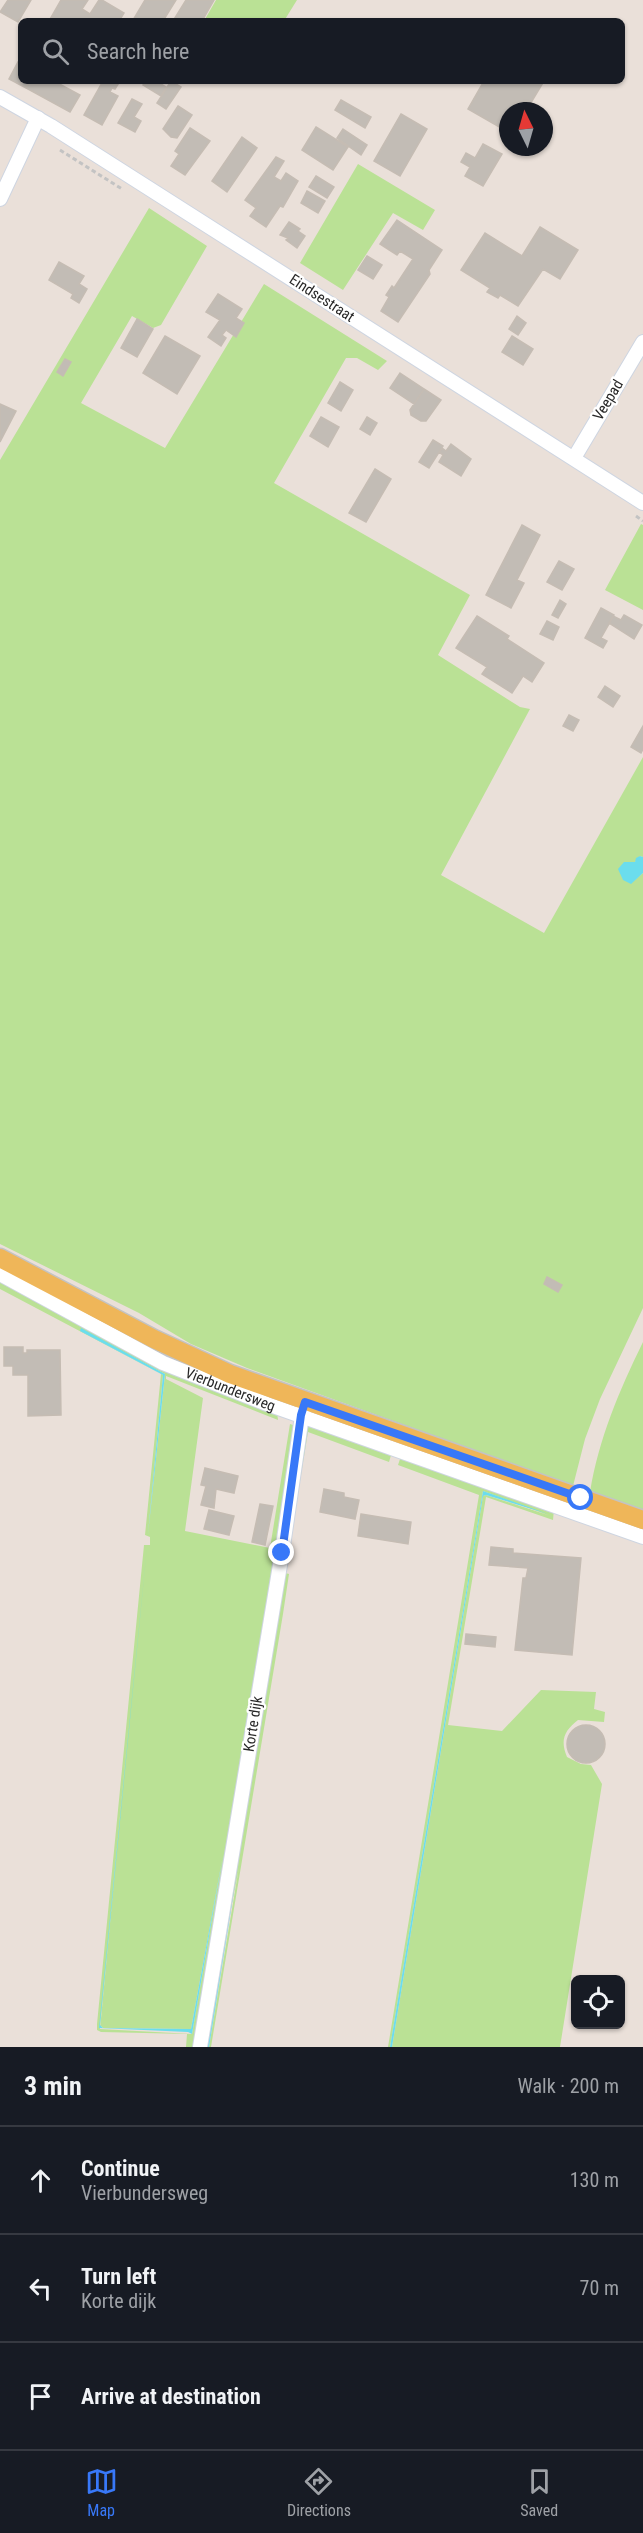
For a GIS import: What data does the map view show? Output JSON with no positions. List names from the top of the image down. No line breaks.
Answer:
{"streets":{"main road":["Vierbundersweg"],"street":["Eindsestraat","Veepad","Korte dijk"]},"crossings":[["Eindsestraat","Veepad"],["Vierbundersweg","Korte dijk"]],"north":"top","page":{"search":"Search here","heading":["3 min","Walk · 200 m"],"list":[["Continue","Vierbundersweg","130 m"],["Turn left","Korte dijk","70 m"],"Arrive at destination"],"nav":["Map","Directions","Saved"]}}
